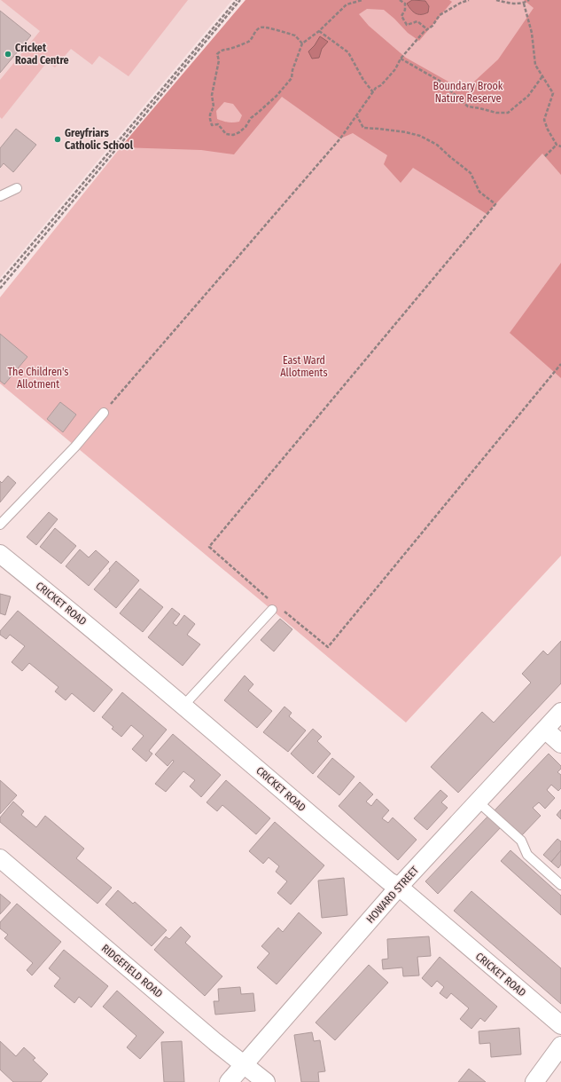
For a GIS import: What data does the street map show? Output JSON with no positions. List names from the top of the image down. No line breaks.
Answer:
{"streets":{"street":["CRICKET ROAD","HOWARD STREET","RIDGEFIELD ROAD"]},"crossings":[["CRICKET ROAD","HOWARD STREET"],["HOWARD STREET","RIDGEFIELD ROAD"]],"parks":["Boundary Brook Nature Reserve","East Ward Allotments","The Children's Allotment"],"places":["Cricket Road Centre","Greyfriars Catholic School"]}
